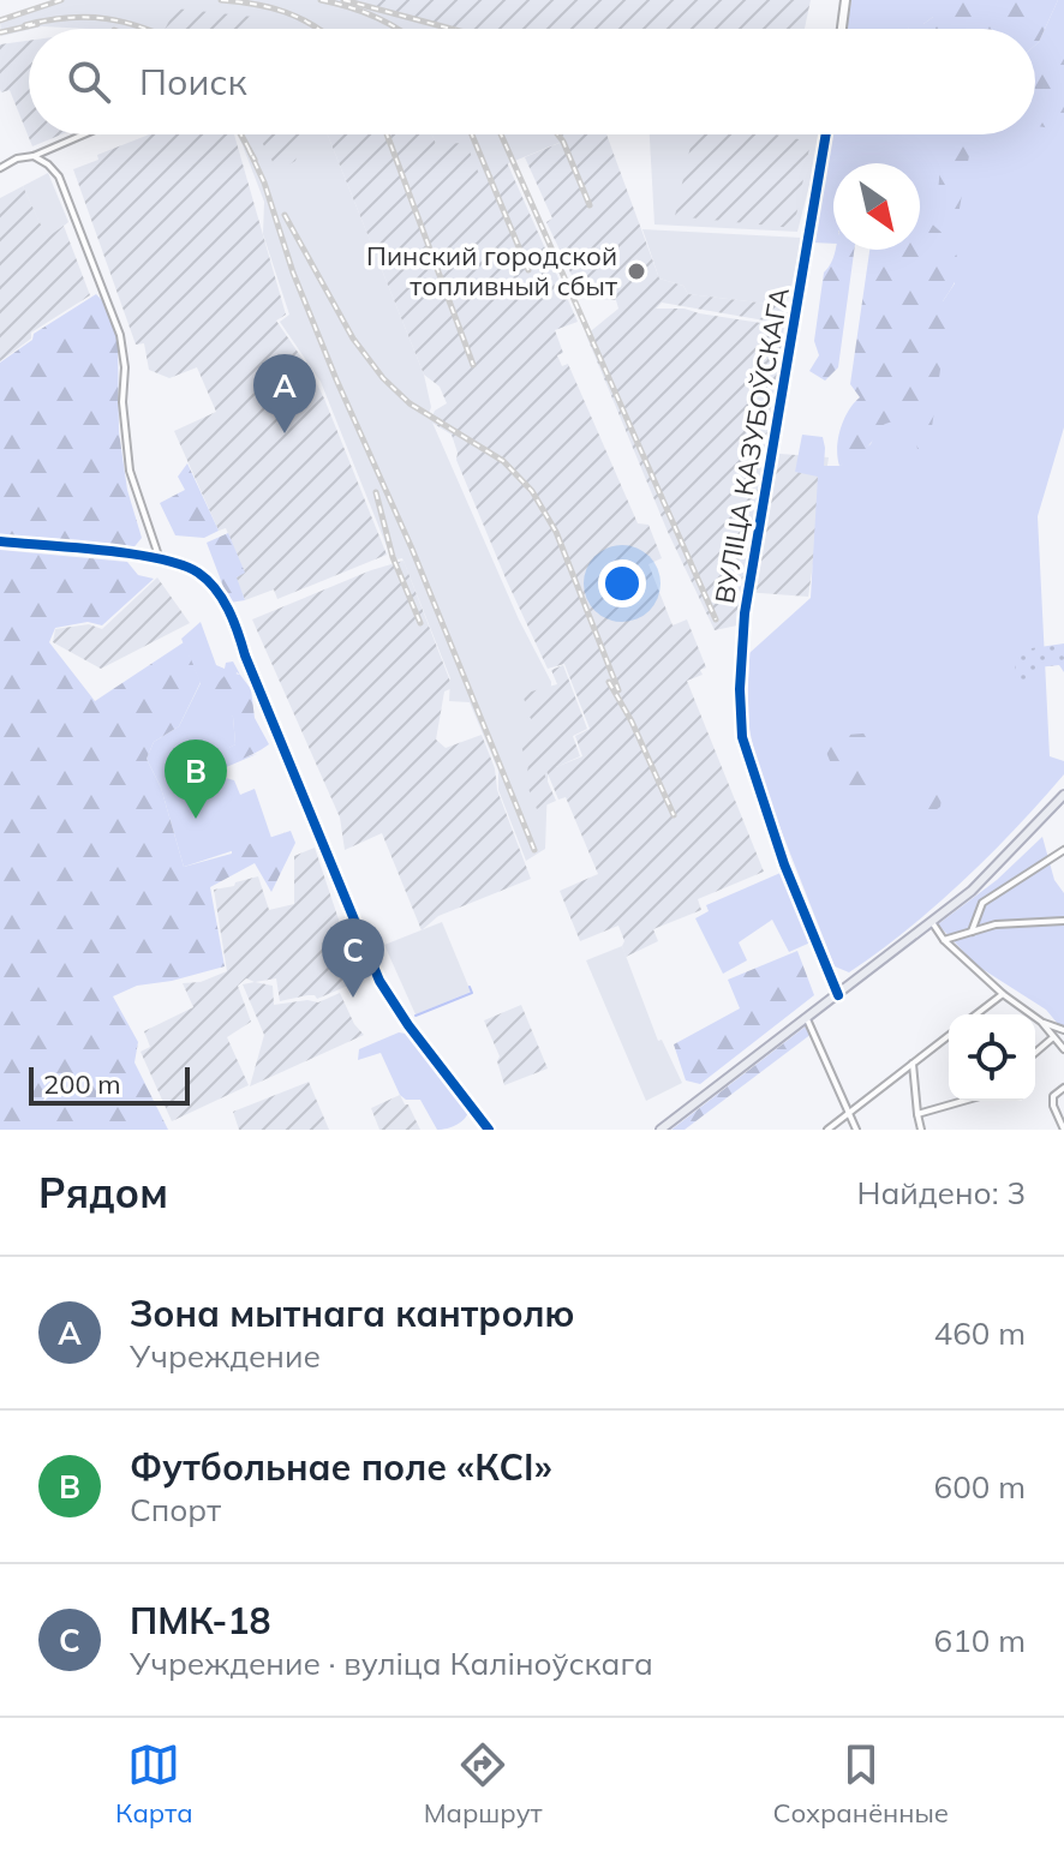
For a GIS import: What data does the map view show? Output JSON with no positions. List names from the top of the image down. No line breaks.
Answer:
{"streets":{"street":["ВУЛІЦА КАЗУБОЎСКАГА"]},"places":["Пинский городской топливный сбыт"],"scale_bar":"200 m","north":"bottom right","page":{"search":"Поиск","pins":["A","B","C"],"scale":"200 m","heading":["Рядом","Найдено: 3"],"list":[{"mark":"A","name":"Зона мытнага кантролю","note":"Учреждение","value":"460 m"},{"mark":"B","name":"Футбольнае поле «КСІ»","note":"Спорт","value":"600 m"},{"mark":"C","name":"ПМК-18","note":"Учреждение · вуліца Каліноўскага","value":"610 m"}],"nav":["Карта","Маршрут","Сохранённые"]}}
